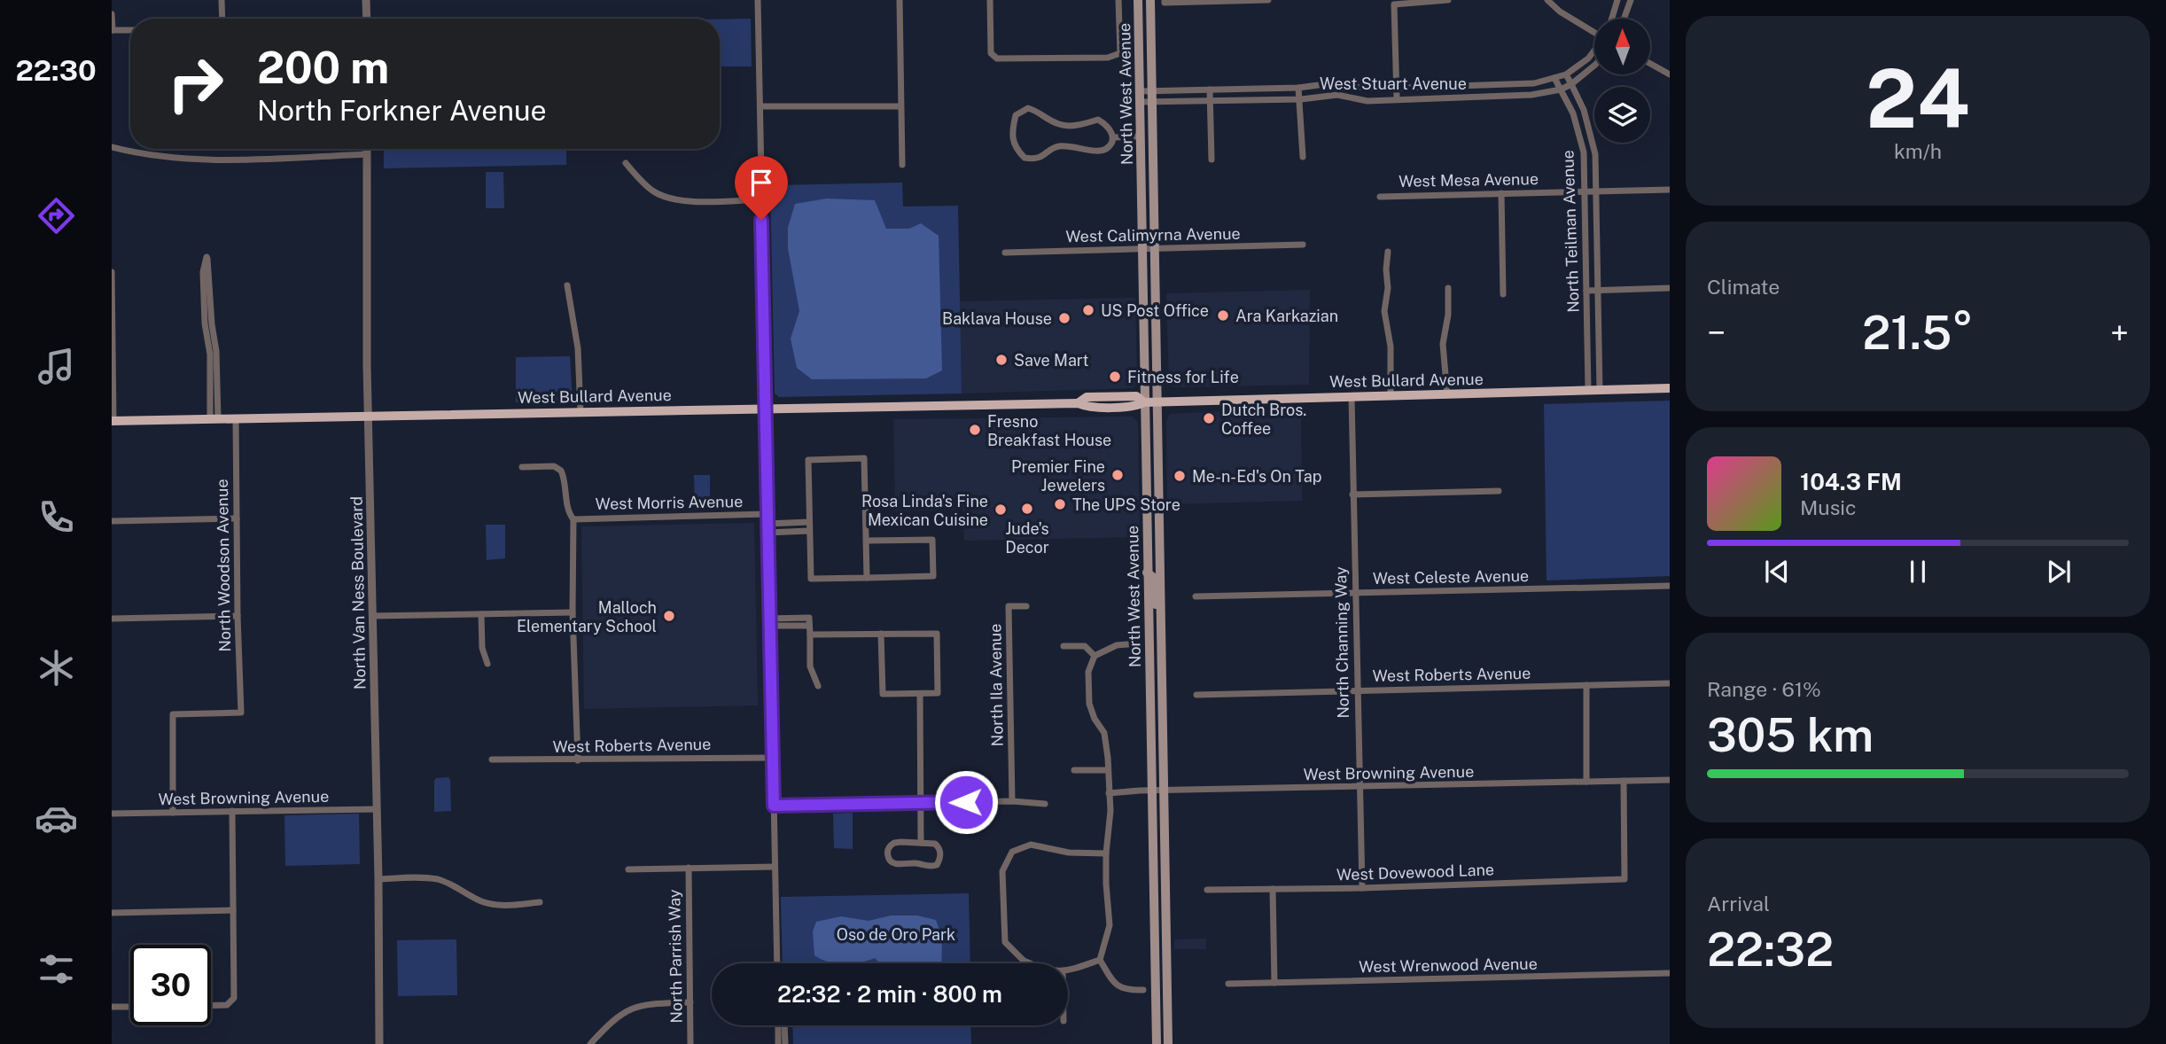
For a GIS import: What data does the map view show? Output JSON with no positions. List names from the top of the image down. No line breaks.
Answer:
{"streets":{"main road":["North West Avenue","West Bullard Avenue"],"street":["West Stuart Avenue","West Mesa Avenue","North Teilman Avenue","West Calimyrna Avenue","West Morris Avenue","North Woodson Avenue","West Celeste Avenue","North Van Ness Boulevard","North Channing Way","West Roberts Avenue","North Ila Avenue","West Browning Avenue","West Dovewood Lane","North Parrish Way","West Wrenwood Avenue"]},"crossings":[["West Stuart Avenue","North West Avenue"],["West Stuart Avenue","North Teilman Avenue"],["North West Avenue","West Calimyrna Avenue"],["North West Avenue","West Bullard Avenue"],["North West Avenue","West Browning Avenue"],["West Mesa Avenue","North Teilman Avenue"],["North Teilman Avenue","West Bullard Avenue"],["West Bullard Avenue","North Woodson Avenue"],["West Bullard Avenue","North Van Ness Boulevard"],["West Bullard Avenue","North Channing Way"],["North Woodson Avenue","West Browning Avenue"],["West Celeste Avenue","North Channing Way"],["North Van Ness Boulevard","West Browning Avenue"],["North Channing Way","West Roberts Avenue"],["North Channing Way","West Browning Avenue"],["North Channing Way","West Dovewood Lane"],["West Browning Avenue","West Dovewood Lane"]],"parks":["Oso de Oro Park"],"places":["US Post Office","Ara Karkazian","Baklava House","Save Mart","Fitness for Life","Dutch Bros. Coffee","Fresno Breakfast House","Premier Fine Jewelers","Me-n-Ed's On Tap","The UPS Store","Jude's Decor","Rosa Linda's Fine Mexican Cuisine","Malloch Elementary School"],"north":"top","page":{"tabs":"22:30","tile":[["24","km/h"],"Climate",["Range · 61%","305 km"],["Arrival","22:32"]],"turn":["200 m","North Forkner Avenue"],"heat":["−","21.5°","+"],"song":["104.3 FM","Music"],"limit":"30","trip":"22:32 · 2 min · 800 m"}}
